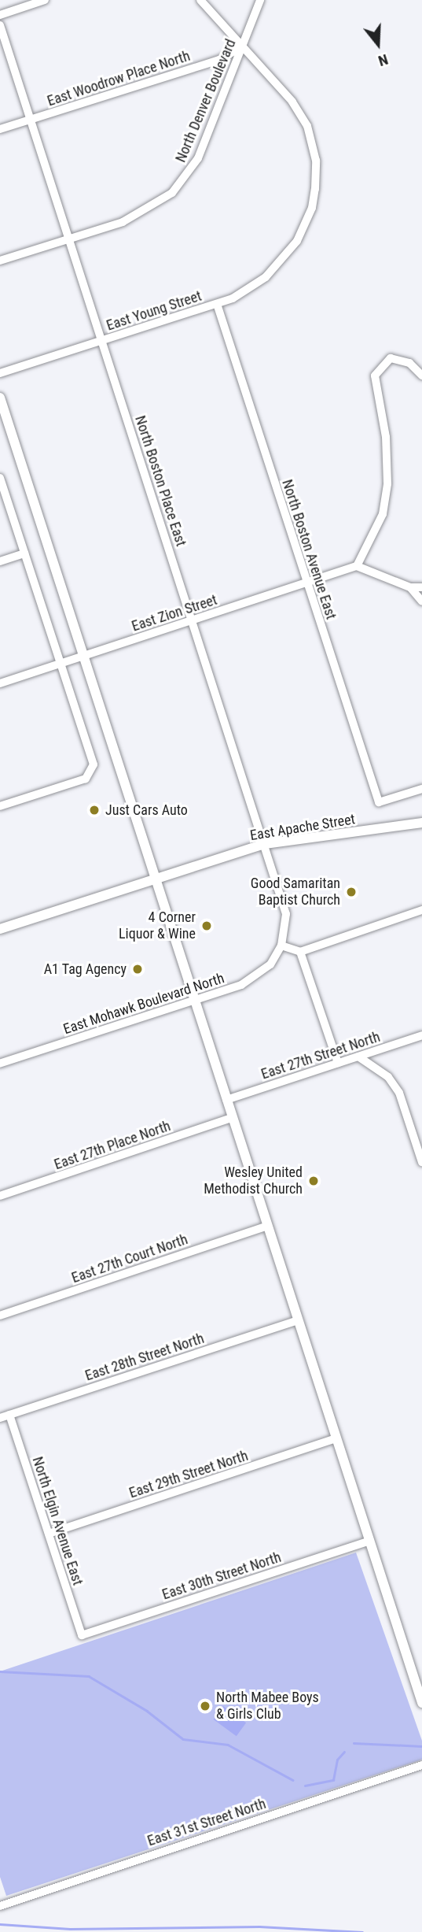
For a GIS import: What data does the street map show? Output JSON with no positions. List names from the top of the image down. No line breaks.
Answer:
{"streets":{"main road":["East Apache Street"],"street":["East Woodrow Place North","North Denver Boulevard","East Young Street","North Boston Place East","North Boston Avenue East","East Zion Street","East Mohawk Boulevard North","East 27th Street North","East 27th Place North","East 27th Court North","East 28th Street North","East 29th Street North","North Elgin Avenue East","East 30th Street North","East 31st Street North"]},"crossings":[["East Woodrow Place North","North Denver Boulevard"],["East Woodrow Place North","East Young Street"],["East Woodrow Place North","North Boston Place East"],["North Denver Boulevard","East Young Street"],["North Denver Boulevard","North Boston Place East"],["East Young Street","North Boston Place East"],["East Young Street","North Boston Avenue East"],["North Boston Place East","East Zion Street"],["North Boston Place East","East Apache Street"],["North Boston Place East","East Mohawk Boulevard North"],["North Boston Avenue East","East Zion Street"],["East 28th Street North","North Elgin Avenue East"],["East 29th Street North","North Elgin Avenue East"],["North Elgin Avenue East","East 30th Street North"]],"places":["Just Cars Auto","Good Samaritan Baptist Church","4 Corner Liquor & Wine","A1 Tag Agency","Wesley United Methodist Church","North Mabee Boys & Girls Club"],"north":"bottom"}
